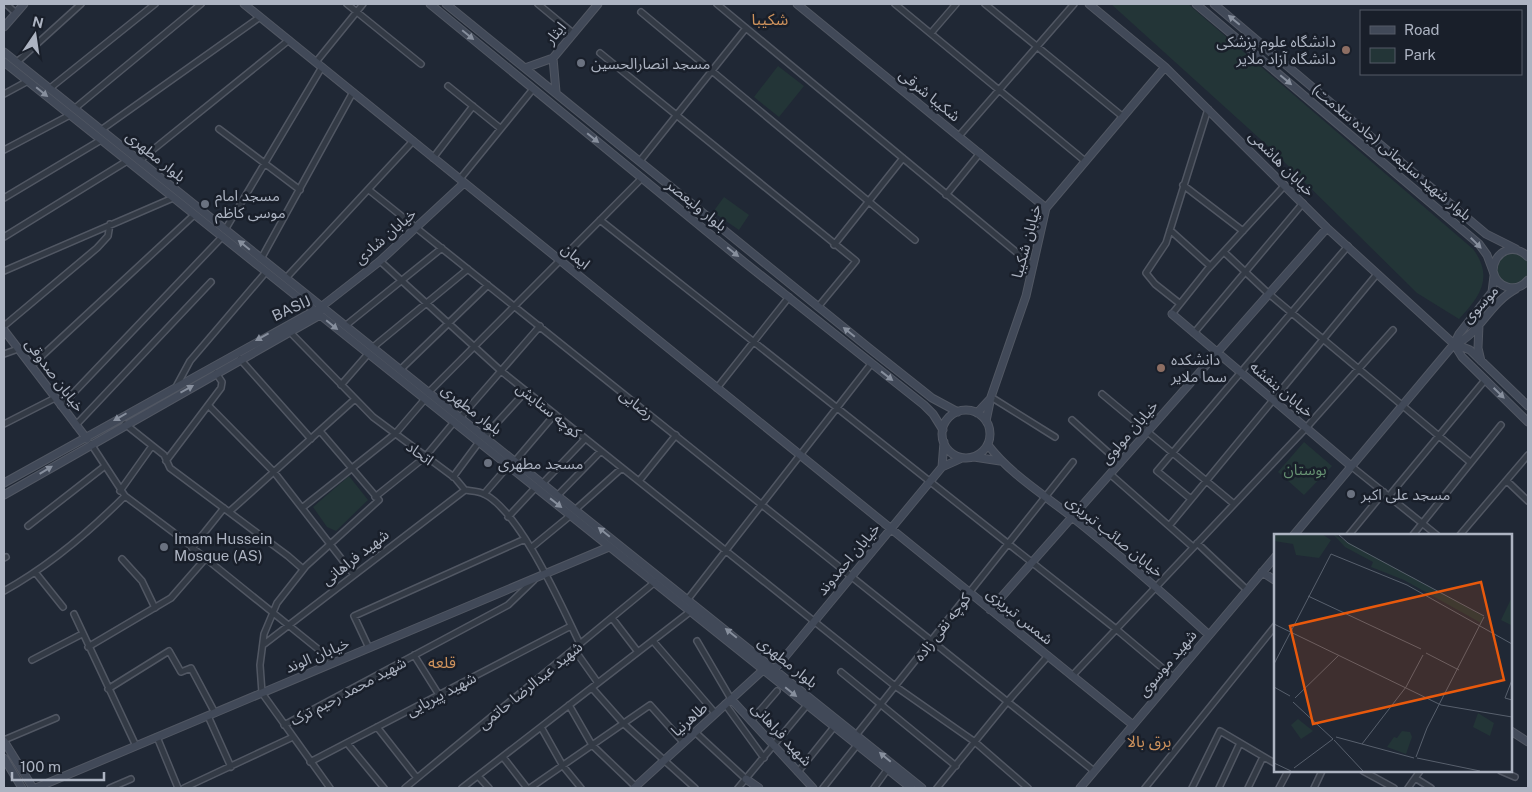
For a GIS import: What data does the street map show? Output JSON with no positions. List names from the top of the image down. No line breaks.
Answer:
{"streets":{"main road":["ایثار","شکیبا شرقی","بلوار شهید سلیمانی (جاده سلامت)","بلوار مطهری","خیابان هاشمی","بلوار ولیعصر","خیابان شادی","خیابان شکیبا","ایمان","موسوی","BASIJ","خیابان صدوقی","خیابان بنفشه","خیابان مولوی","خیابان صائب تبریزی","شهید فراهانی","خیابان احمدوند","شمس تبریزی","خیابان الوند","شهید موسوی","طاهرنیا"],"street":["رضایی","کوچه ستایش","اتحاد","کوچه نقی زاده","شهید عبدالرضا حاتمی","شهید محمد رحیم ترک","شهید پیریایی"]},"crossings":[["ایثار","بلوار ولیعصر"],["شکیبا شرقی","خیابان شکیبا"],["بلوار شهید سلیمانی (جاده سلامت)","موسوی"],["بلوار مطهری","خیابان شادی"],["بلوار مطهری","BASIJ"],["بلوار مطهری","خیابان احمدوند"],["بلوار مطهری","کوچه نقی زاده"],["بلوار مطهری","خیابان الوند"],["بلوار مطهری","شهید عبدالرضا حاتمی"],["بلوار مطهری","طاهرنیا"],["خیابان هاشمی","خیابان شکیبا"],["خیابان هاشمی","موسوی"],["خیابان هاشمی","خیابان مولوی"],["بلوار ولیعصر","خیابان شکیبا"],["خیابان شادی","ایمان"],["خیابان شادی","BASIJ"],["خیابان شادی","رضایی"],["خیابان شادی","کوچه ستایش"],["ایمان","خیابان احمدوند"],["ایمان","شمس تبریزی"],["BASIJ","خیابان صدوقی"],["BASIJ","اتحاد"],["خیابان بنفشه","خیابان مولوی"],["رضایی","خیابان احمدوند"],["رضایی","کوچه نقی زاده"],["رضایی","شهید موسوی"],["کوچه ستایش","خیابان احمدوند"],["کوچه ستایش","کوچه نقی زاده"],["خیابان مولوی","خیابان صائب تبریزی"],["خیابان مولوی","شمس تبریزی"],["اتحاد","شهید فراهانی"],["خیابان صائب تبریزی","کوچه نقی زاده"],["خیابان صائب تبریزی","شهید موسوی"],["شهید فراهانی","طاهرنیا"],["خیابان احمدوند","شمس تبریزی"],["شمس تبریزی","کوچه نقی زاده"],["شمس تبریزی","شهید موسوی"],["خیابان الوند","شهید محمد رحیم ترک"]],"districts":["شکیبا","قلعه","برق بالا"],"parks":["بوستان"],"places":["دانشگاه علوم پزشکی دانشگاه آزاد ملایر","مسجد انصارالحسین","مسجد امام موسی کاظم","دانشکده سما ملایر","مسجد مطهری","مسجد علی اکبر","Imam Hussein Mosque (AS)"],"legend":["Road","Park"],"scale_bar":"100 m","north":"top"}
